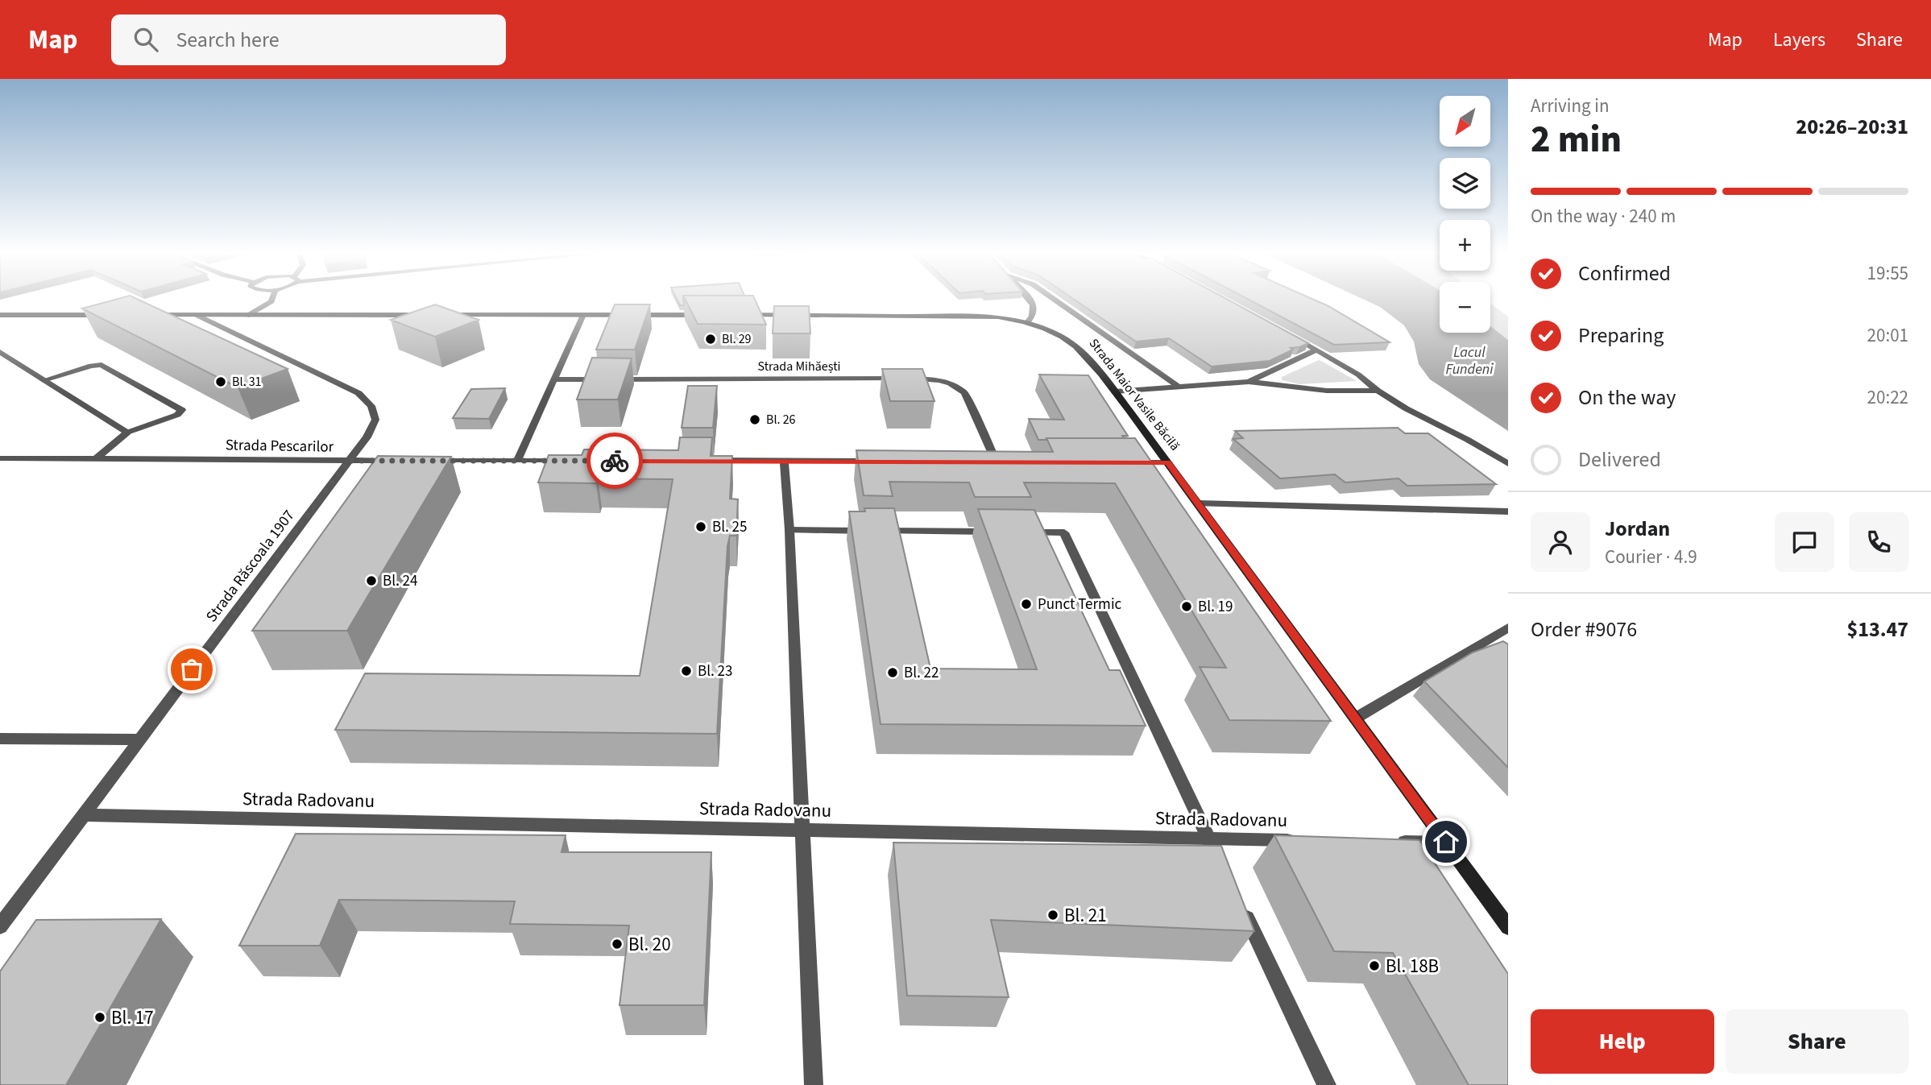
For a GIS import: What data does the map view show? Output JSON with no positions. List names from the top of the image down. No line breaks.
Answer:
{"streets":{"street":["Strada Mihăești","Strada Maior Vasile Băcilă","Strada Pescarilor","Strada Răscoala 1907","Strada Radovanu"]},"crossings":[["Strada Pescarilor","Strada Răscoala 1907"],["Strada Răscoala 1907","Strada Radovanu"]],"water":["Lacul Fundeni"],"places":["Bl. 29","Bl. 31","Bl. 26","Bl. 25","Bl. 24","Punct Termic","Bl. 19","Bl. 23","Bl. 22","Bl. 21","Bl. 20","Bl. 18B","Bl. 17"],"north":"bottom left","page":{"header":"Map","search":"Search here","nav":["Map","Layers","Share"],"heading":["2 min","Arriving in","20:26–20:31"],"panel":["Jordan","Courier · 4.9","Order #9076","$13.47"],"map_buttons":["+","−"],"bar":"On the way · 240 m","list":[["Confirmed","19:55"],["Preparing","20:01"],["On the way","20:22"],"Delivered"],"buttons":["Help","Share"]}}
